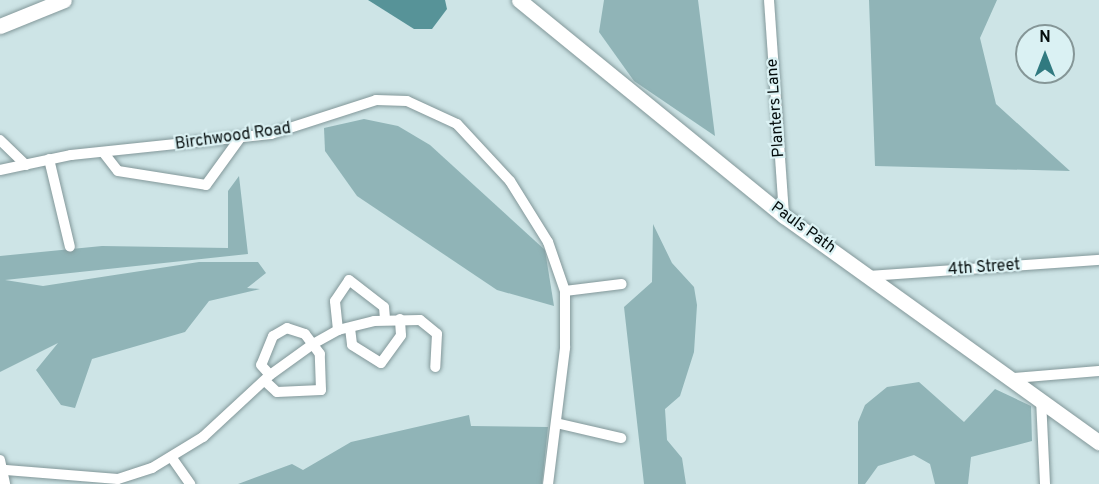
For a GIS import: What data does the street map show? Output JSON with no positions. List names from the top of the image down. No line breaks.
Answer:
{"streets":{"street":["Planters Lane","Birchwood Road","Pauls Path","4th Street"]},"crossings":[["Planters Lane","Pauls Path"],["Pauls Path","4th Street"]],"north":"top"}
